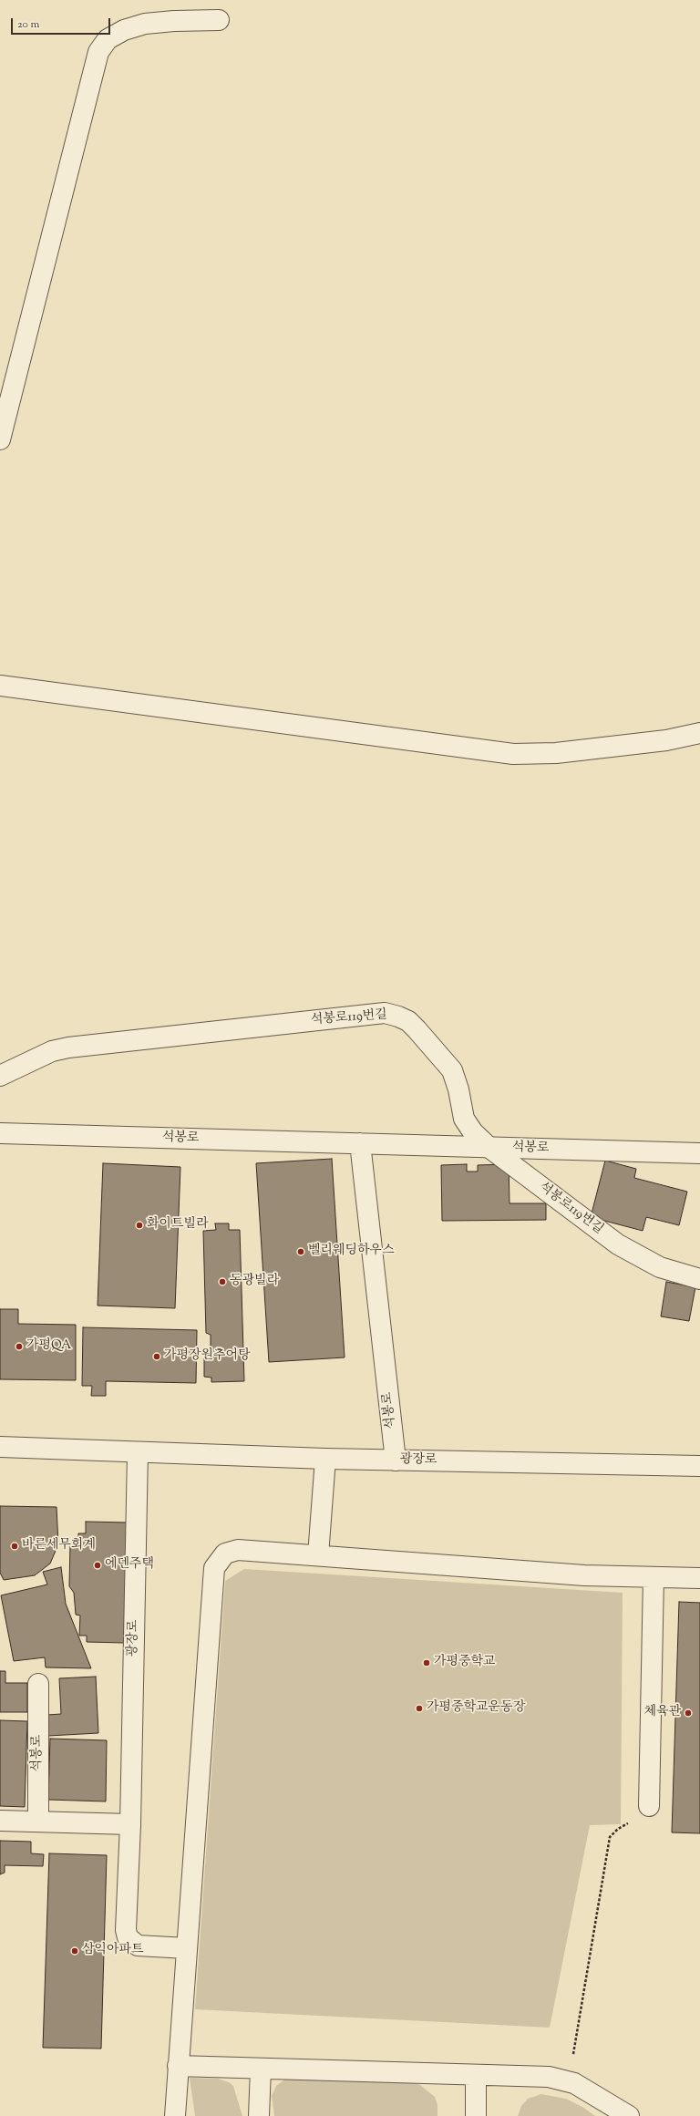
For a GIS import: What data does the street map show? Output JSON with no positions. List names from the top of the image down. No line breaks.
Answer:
{"streets":{"street":["석봉로119번길","석봉로","광장로"]},"crossings":[["석봉로119번길","석봉로"],["석봉로","광장로"]],"places":["화이트빌라","벨리웨딩하우스","동광빌라","가평QA","가평장원추어탕","바른세무회계","에덴주택","가평중학교","가평중학교운동장","체육관","삼익아파트"],"scale_bar":"20 m"}
